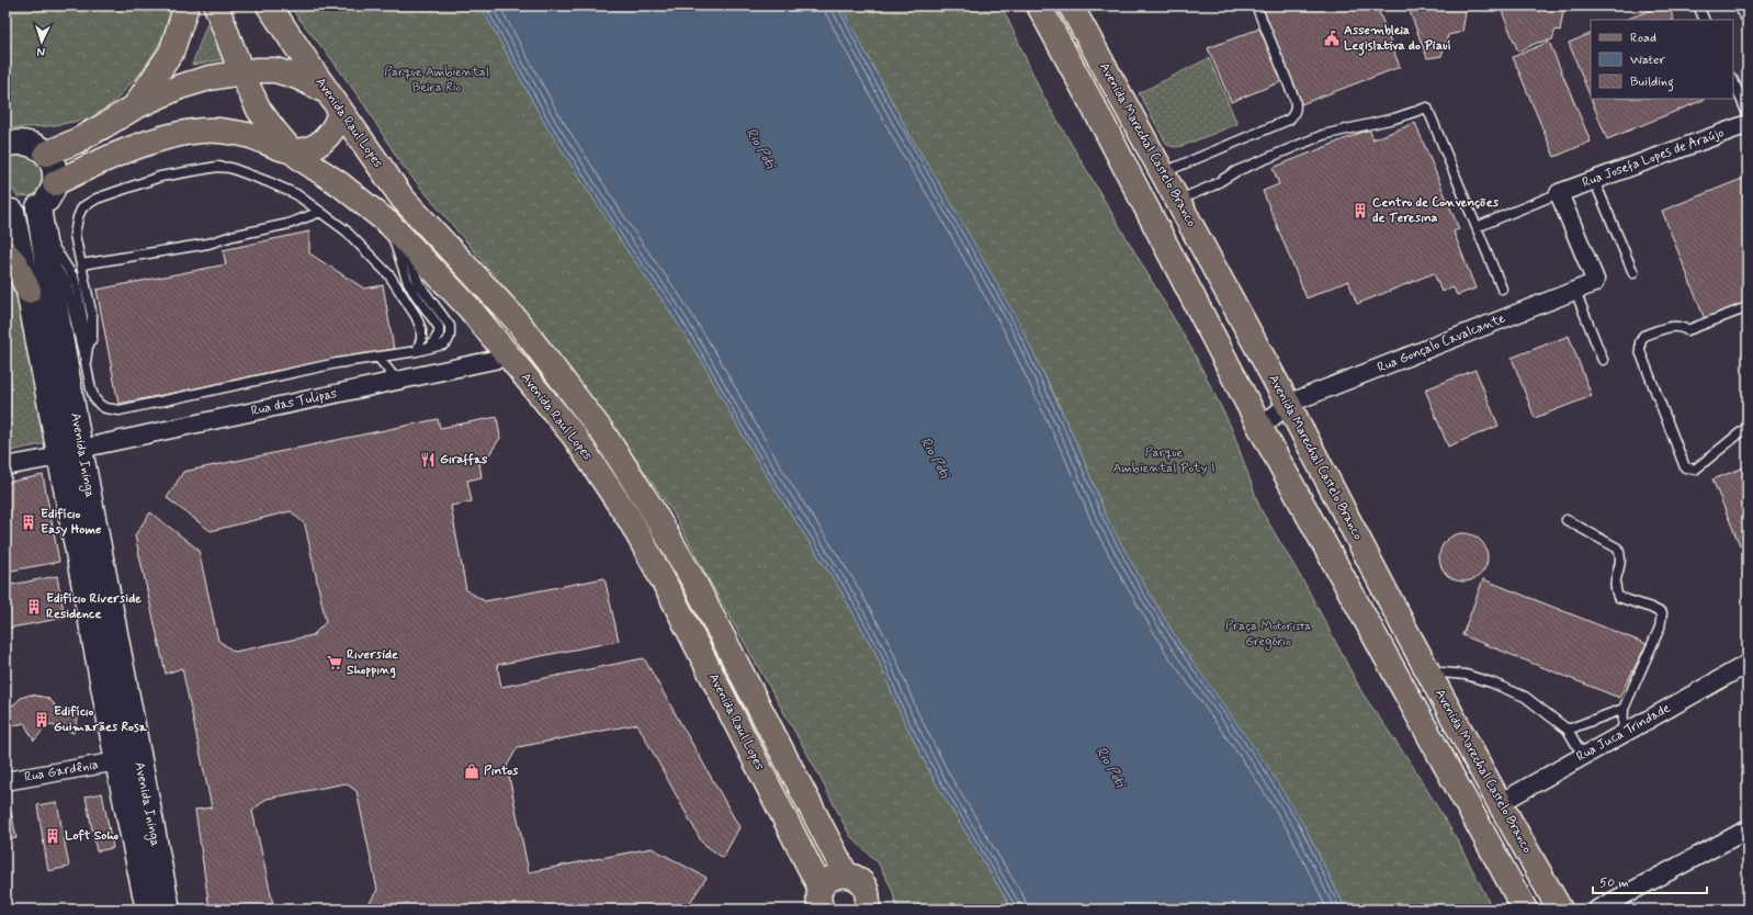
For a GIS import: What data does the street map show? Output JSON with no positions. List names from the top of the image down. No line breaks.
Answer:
{"streets":{"main road":["Avenida Raul Lopes","Avenida Marechal Castelo Branco","Avenida Ininga"],"street":["Rua Josefa Lopes de Araújo","Rua Gonçalo Cavalcante","Rua das Tulipas","Rua Juca Trindade","Rua Gardênia"]},"crossings":[["Avenida Raul Lopes","Rua das Tulipas"],["Avenida Marechal Castelo Branco","Rua Gonçalo Cavalcante"],["Avenida Marechal Castelo Branco","Rua Juca Trindade"],["Rua Josefa Lopes de Araújo","Rua Gonçalo Cavalcante"],["Rua das Tulipas","Avenida Ininga"],["Avenida Ininga","Rua Gardênia"]],"water":["Rio Poti"],"parks":["Parque Ambiental Beira Rio","Parque Ambiental Poty I","Praça Motorista Gregório"],"places":{"public building":["Assembleia Legislativa do Piauí"],"building":["Centro de Convenções de Teresina","Edifício Easy Home","Edifício Riverside Residence","Edifício Guimarães Rosa","Loft Soho"],"restaurant":["Giraffas"],"supermarket":["Riverside Shopping"],"shop":["Pintos"]},"legend":["Road","Water","Building"],"scale_bar":"50 m","north":"bottom"}
